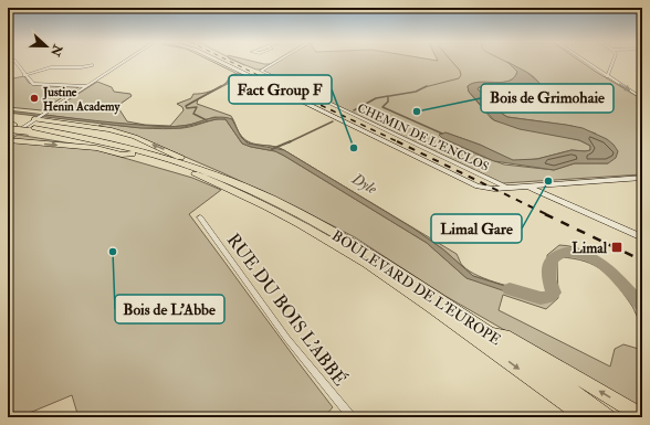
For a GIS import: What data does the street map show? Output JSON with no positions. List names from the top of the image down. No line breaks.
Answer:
{"streets":{"highway":["BOULEVARD DE L'EUROPE"],"street":["CHEMIN DE L'ENCLOS","RUE DU BOIS L'ABBÉ"]},"water":["Dyle"],"places":{"other":["Justine Henin Academy","Bois de Grimohaie","Fact Group F","Limal Gare","Bois de L'Abbe"],"transit":["Limal"]},"north":"right"}
